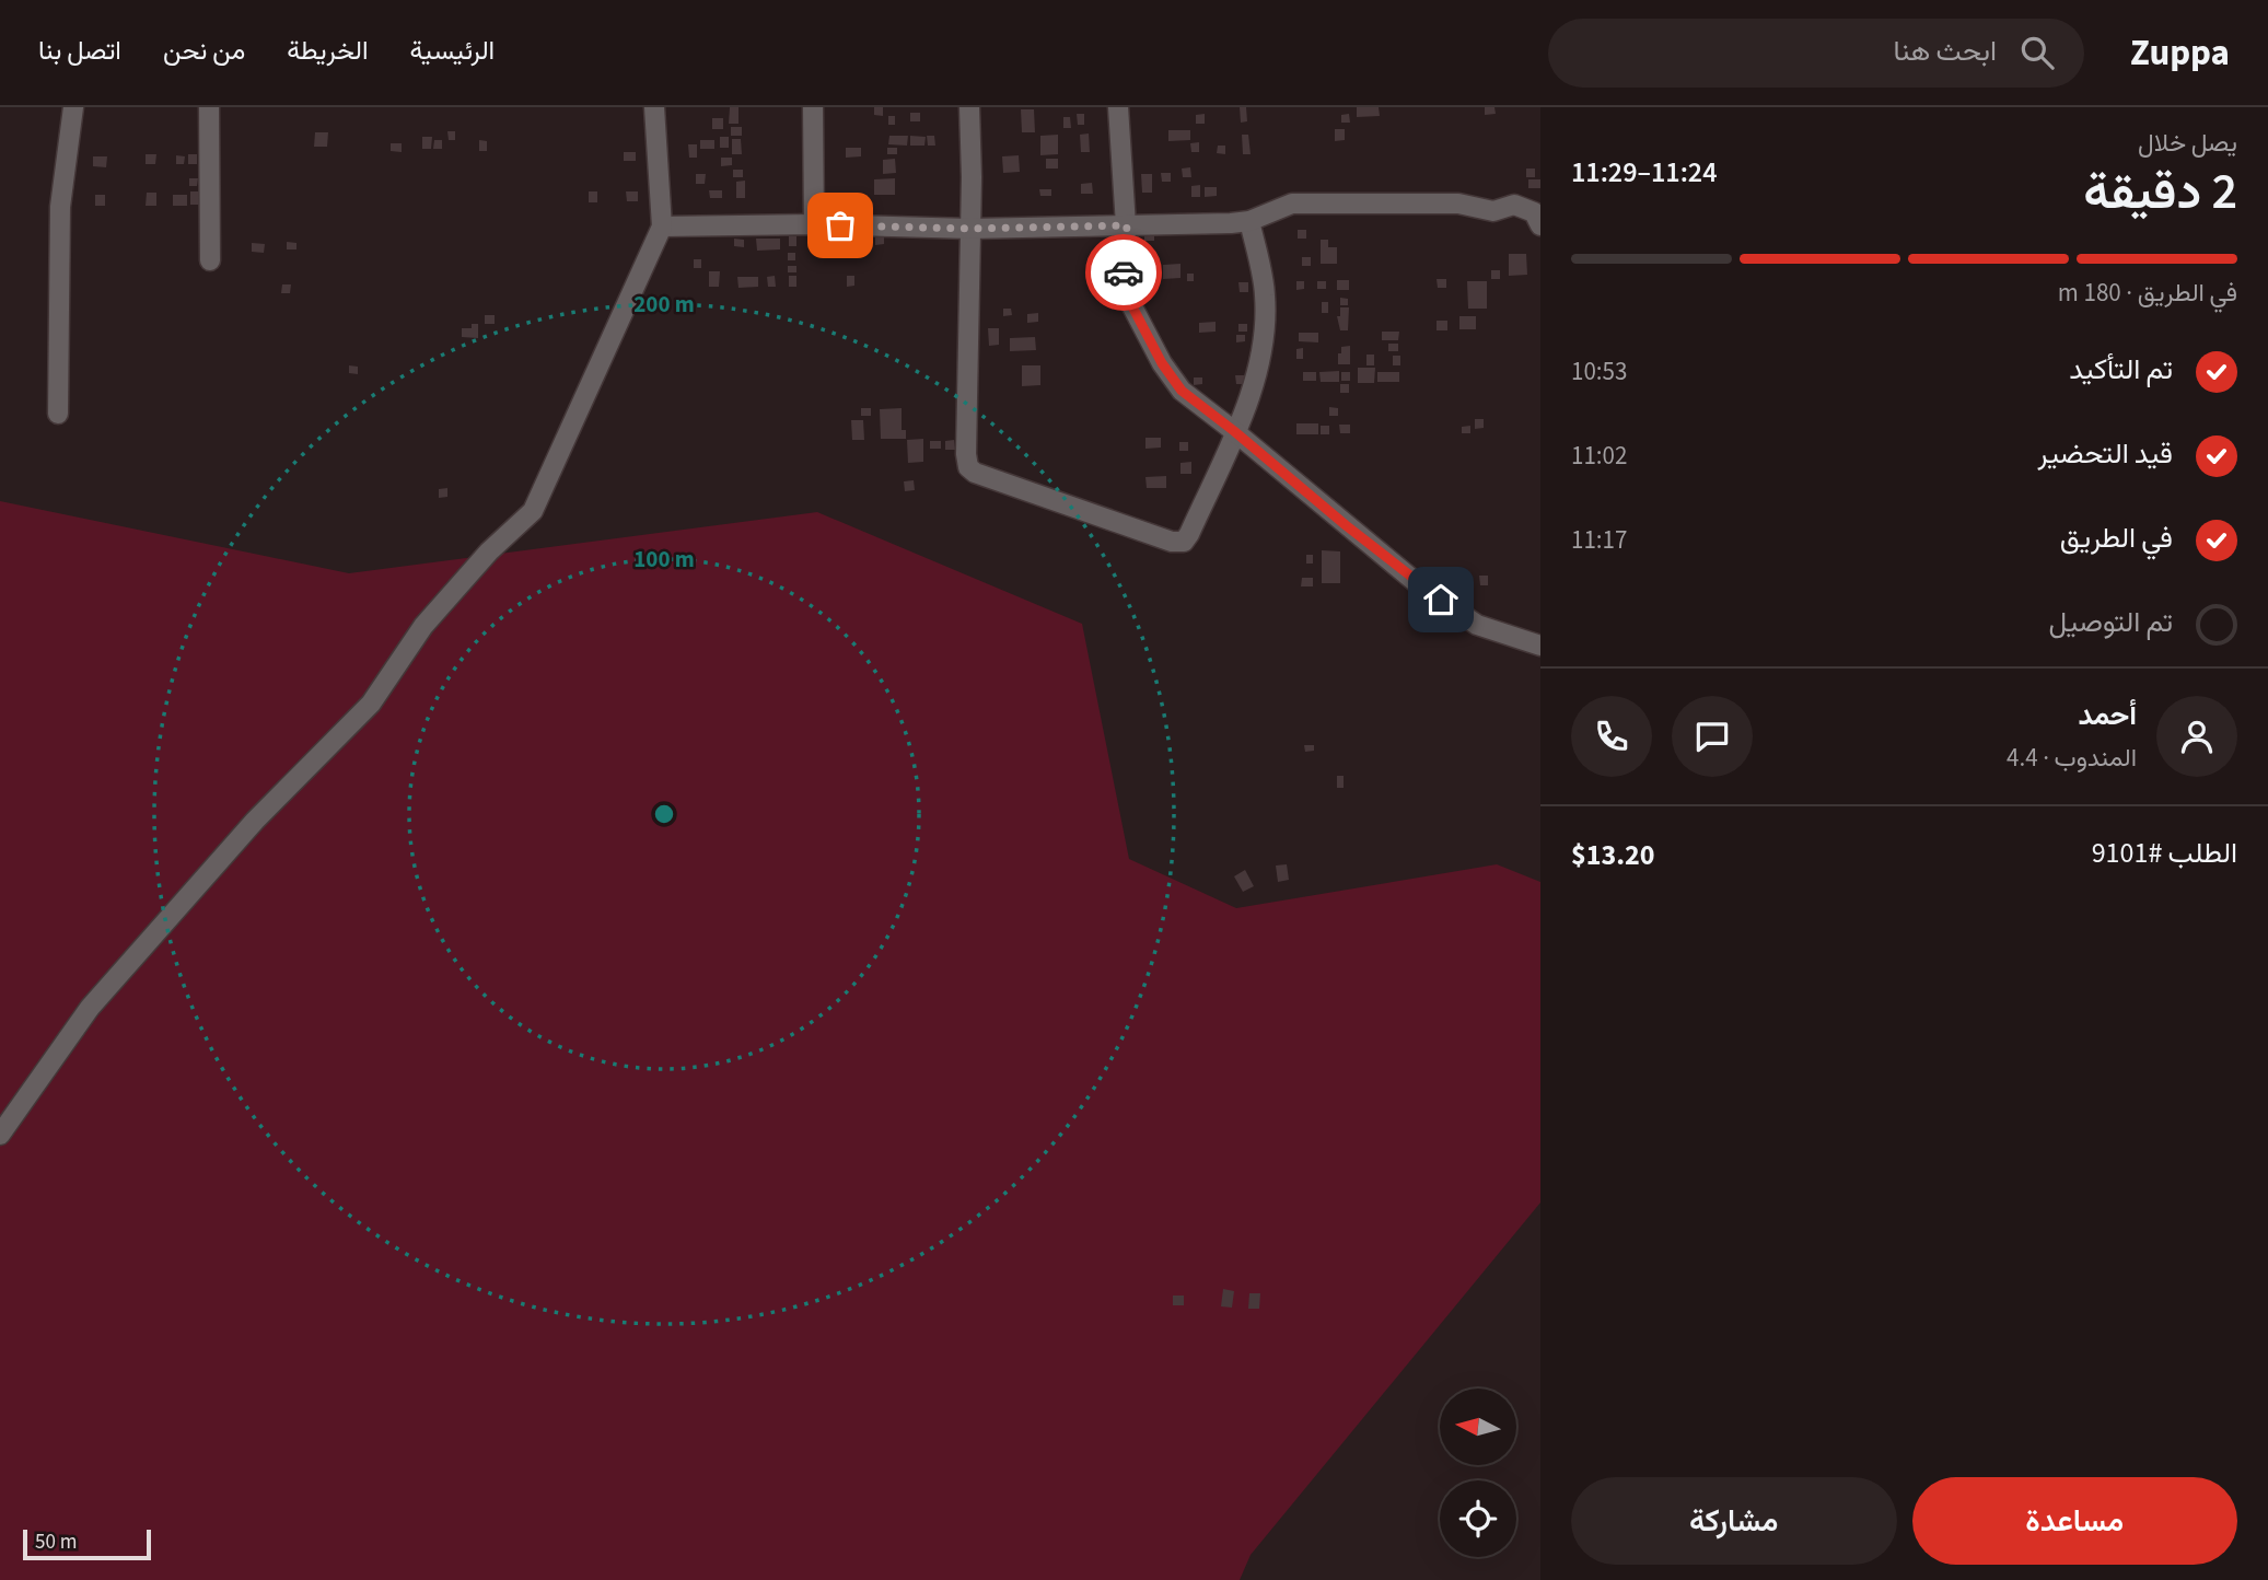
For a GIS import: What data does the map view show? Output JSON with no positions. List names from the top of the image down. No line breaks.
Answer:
{"scale_bar":"50 m","north":"left","page":{"header":"Zuppa","search":"ابحث هنا","nav":["الرئيسية","الخريطة","من نحن","اتصل بنا"],"heading":["2 دقيقة","يصل خلال","11:24–11:29"],"panel":["أحمد","المندوب · 4.4","الطلب #9101","$13.20"],"bar":"في الطريق · 180 m","list":[["تم التأكيد","10:53"],["قيد التحضير","11:02"],["في الطريق","11:17"],"تم التوصيل"],"buttons":["مساعدة","مشاركة"],"scale":"50 m"},"rings":["200 m","100 m"]}
